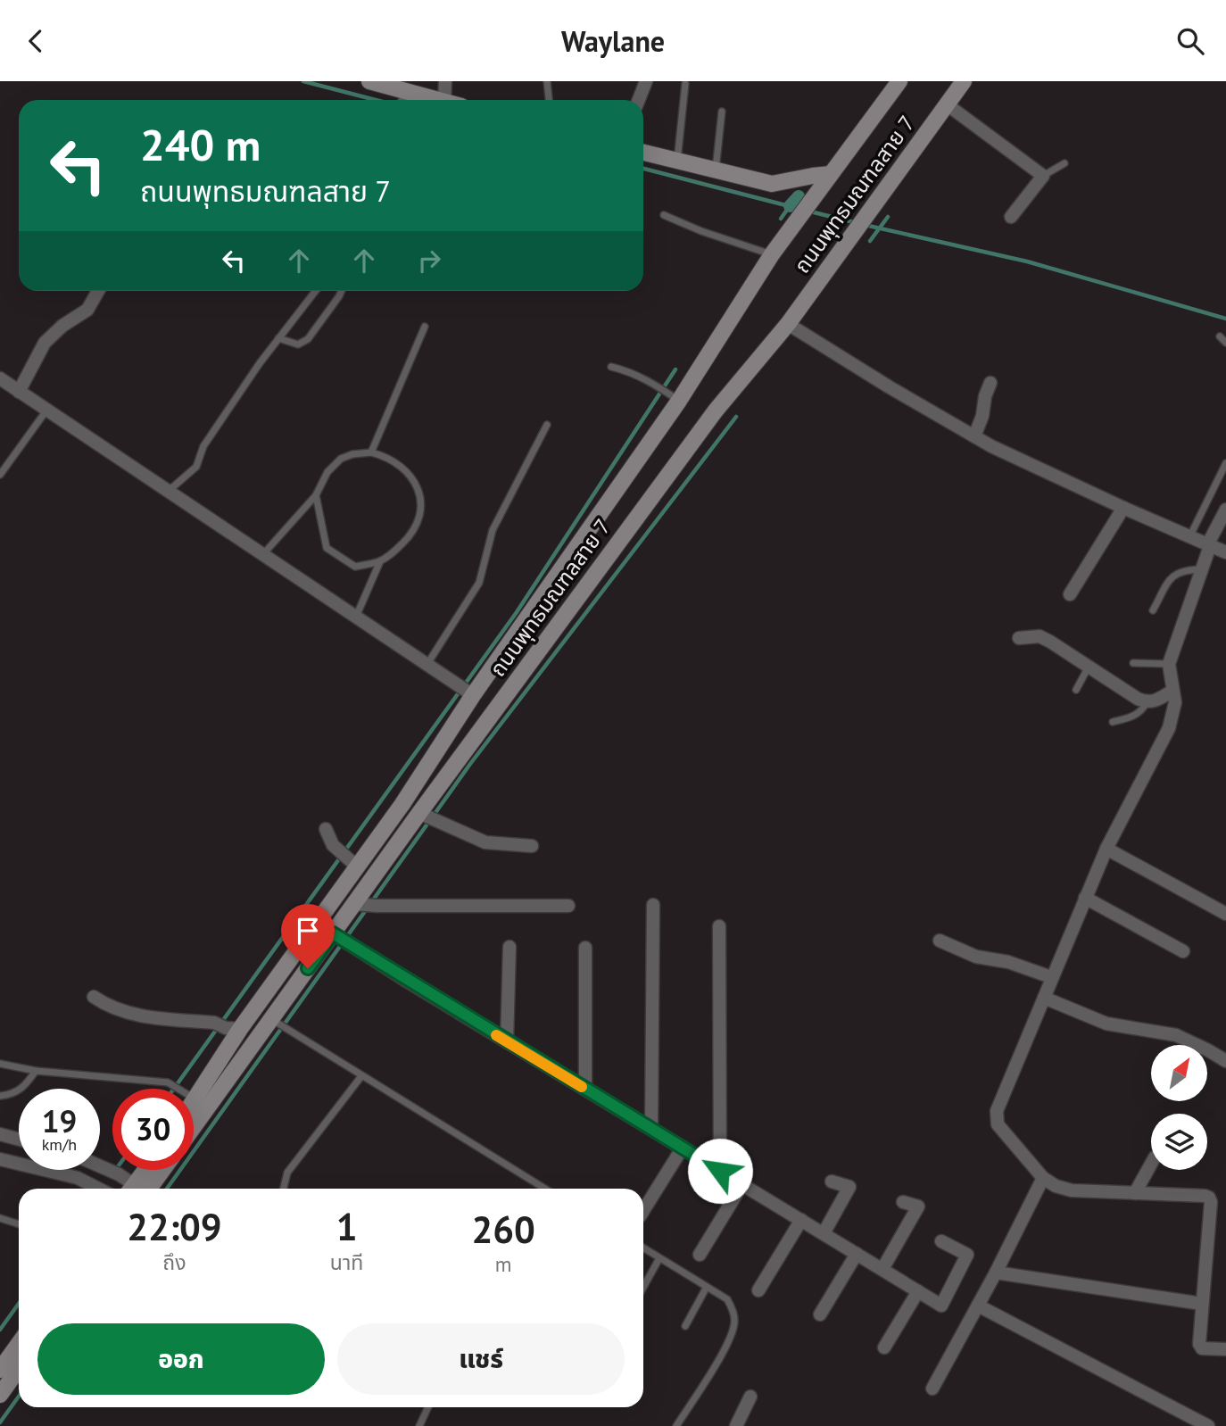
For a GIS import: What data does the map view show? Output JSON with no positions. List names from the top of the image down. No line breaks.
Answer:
{"streets":{"main road":["ถนนพุทธมณฑลสาย 7"]},"north":"top right","page":{"header":"Waylane","turn":["240 m","ถนนพุทธมณฑลสาย 7"],"speed":"19 km/h","limit":"30","eta":["22:09","ถึง","1","นาที","260","m"],"buttons":["ออก","แชร์"]}}
